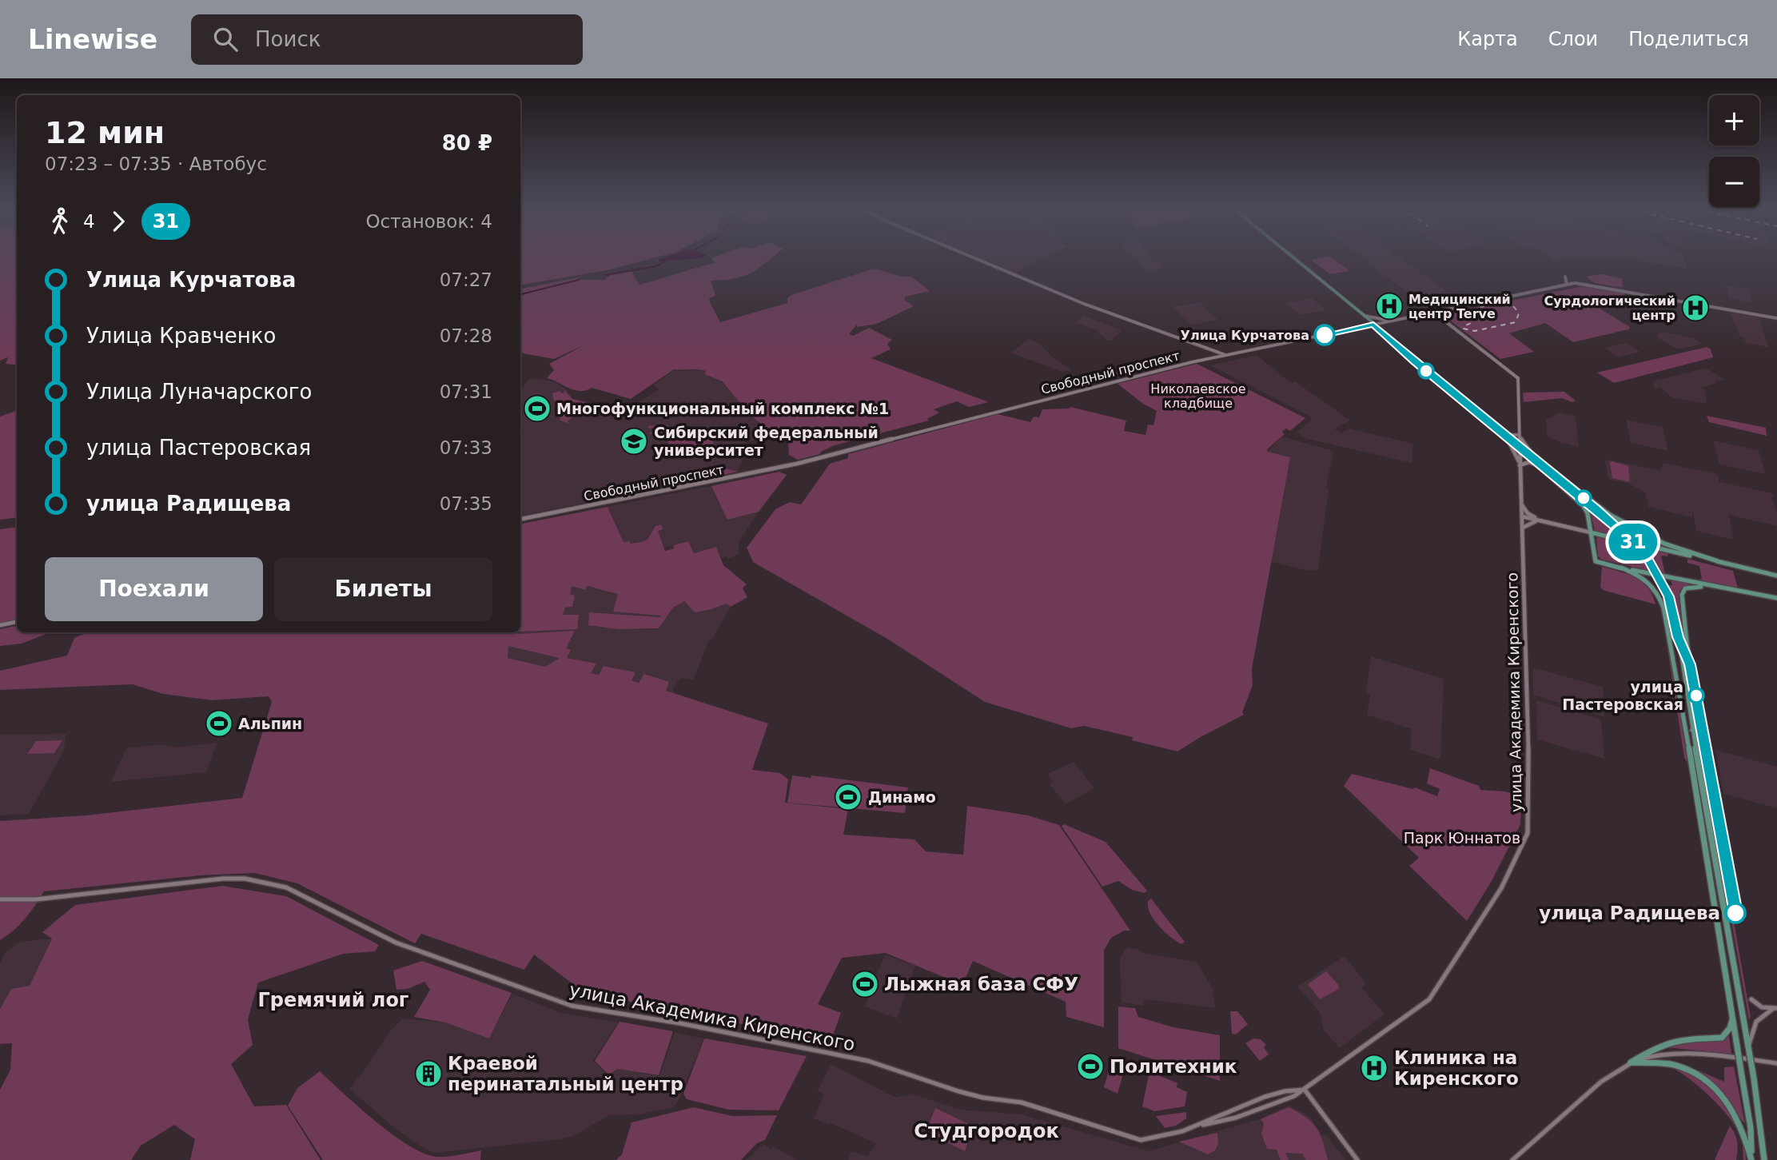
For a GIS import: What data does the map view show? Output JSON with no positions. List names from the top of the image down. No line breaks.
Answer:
{"streets":{"main road":["Свободный проспект","улица Академика Киренского"]},"crossings":[["Свободный проспект","улица Академика Киренского"]],"districts":["Гремячий лог","Студгородок"],"parks":["Николаевское кладбище","Парк Юннатов"],"places":{"hospital":["Медицинский центр Terve","Сурдологический центр","Клиника на Киренского"],"other":["Улица Курчатова","улица Пастеровская","улица Радищева"],"sports":["Многофункциональный комплекс №1","Альпин","Динамо","Лыжная база СФУ","Политехник"],"school or university":["Сибирский федеральный университет"],"building":["Краевой перинатальный центр"]},"lines":["bus line 31"],"page":{"header":"Linewise","search":"Поиск","nav":["Карта","Слои","Поделиться"],"on_map":"31","map_buttons":["+","−"],"heading":["12 мин","07:23 – 07:35 · Автобус","80 ₽"],"legs":["4","31","Остановок: 4"],"list":[{"name":"Улица Курчатова","value":"07:27"},{"name":"Улица Кравченко","value":"07:28"},{"name":"Улица Луначарского","value":"07:31"},{"name":"улица Пастеровская","value":"07:33"},{"name":"улица Радищева","value":"07:35"}],"buttons":["Поехали","Билеты"]}}
